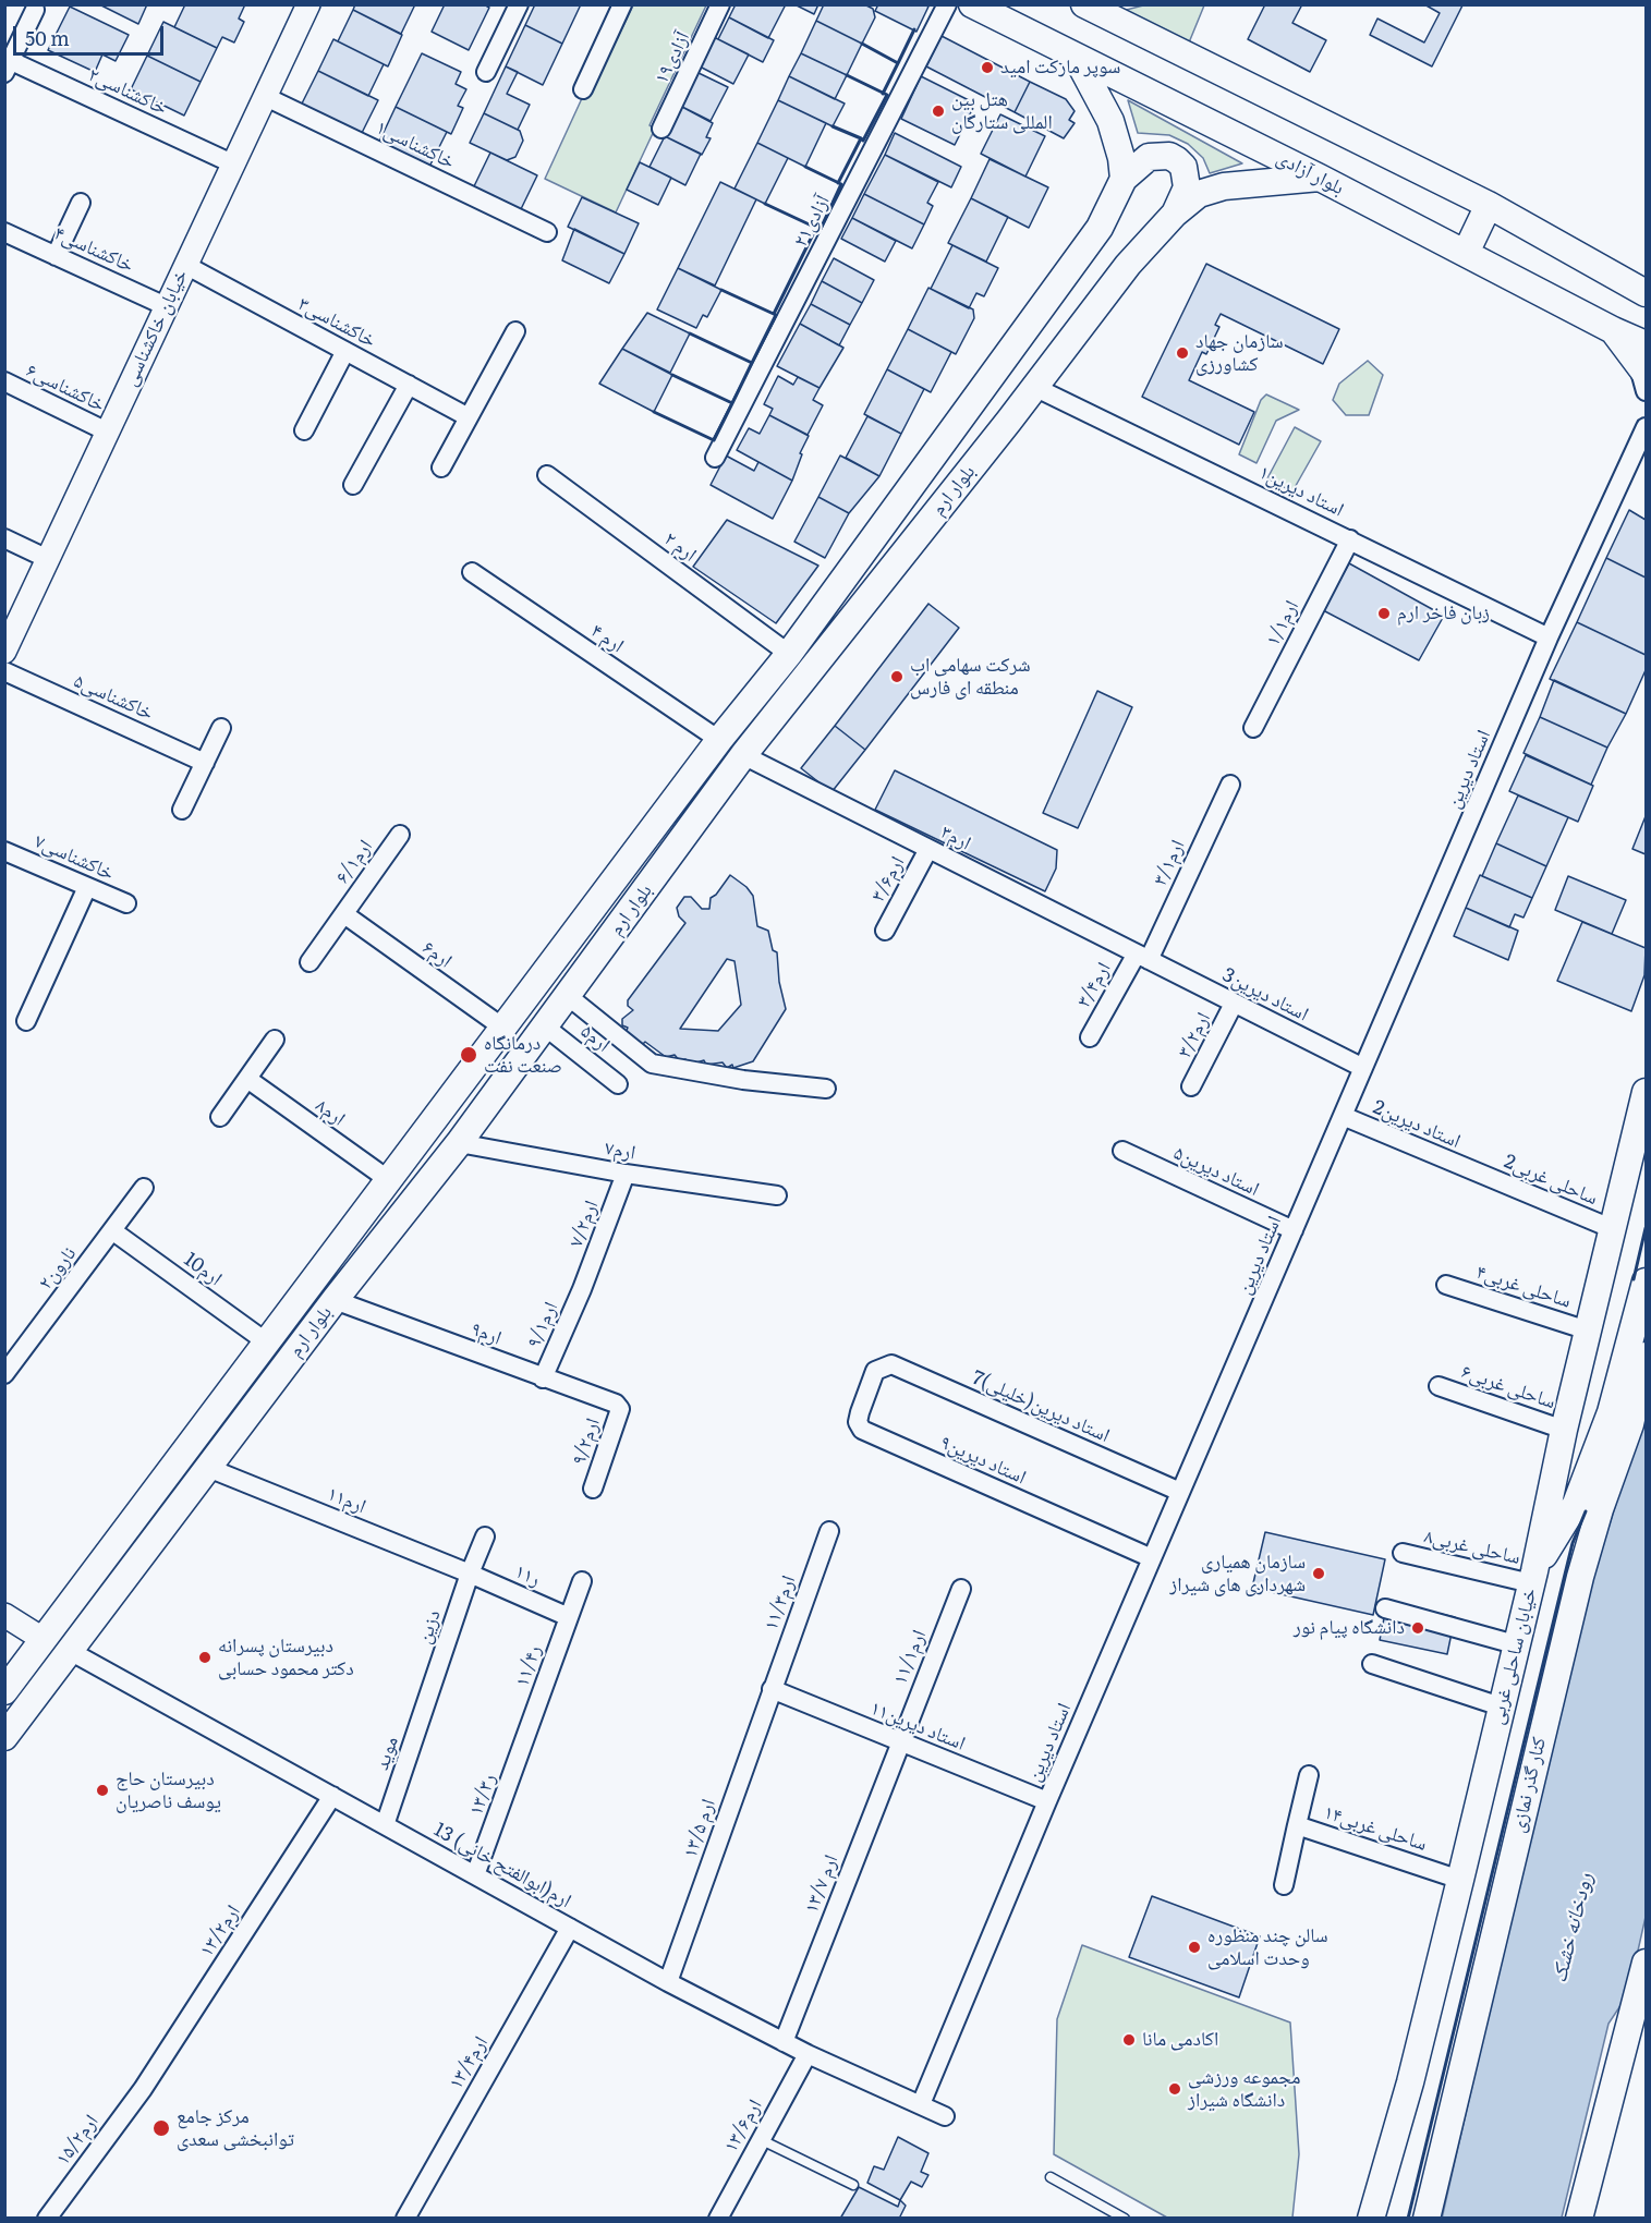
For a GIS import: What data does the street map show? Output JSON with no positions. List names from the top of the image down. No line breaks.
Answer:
{"streets":{"main road":["بلوار آزادی","بلوار ارم","خیابان ساحلی غربی","کنار گذر نمازی"],"street":["آزادی۱۹","خاکشناسی۲","خاکشناسی۱","آزادی۲۱","خاکشناسی۴","خاکشناسی۳","خیابان خاکشناسی","خاکشناسی۶","استاد دیرین۱","ارم ۲","۱/۱ارم","ارم ۴","خاکشناسی۵","استاد دیرین","ارم۳","خاکشناسی۷","۶/۱ارم","۳/۱ارم","۳/۶ارم","ارم۶","۳/۴ارم","3استاد دیرین","۳/۲ارم","ارم۵","ارم۸","2استاد دیرین","ارم۷","استاد دیرین۵","2ساحلی غربی","۷/۲ارم","نارون۲","ارم10","ساحلی غربی۴","۹/۱ارم","ارم۹","ساحلی غربی۶","7استاد دیرین(خلیلی)","۹/۲ارم","استاد دیرین۹","ارم۱۱","ساحلی غربی۸","۱۱ر","۱۱/۳ارم","دزین","۱۱/۱ارم","۱۱/۴ر","استاد دیرین۱۱","موید","۱۳/۳ر","۱۳/۵ ارم","ساحلی غربی۱۴","13 ارم(ابوالفتح خانی)","۱۳/۷ ارم","۱۳/۲ارم","۱۳/۴ارم","۱۳/۶ارم","۱۵/۲ارم"]},"crossings":[["خاکشناسی۲","خیابان خاکشناسی"],["خاکشناسی۱","خیابان خاکشناسی"],["بلوار آزادی","بلوار ارم"],["خاکشناسی۴","خیابان خاکشناسی"],["خاکشناسی۳","خیابان خاکشناسی"],["خیابان خاکشناسی","خاکشناسی۶"],["بلوار ارم","استاد دیرین۱"],["بلوار ارم","ارم ۲"],["بلوار ارم","ارم ۴"],["بلوار ارم","ارم۳"],["بلوار ارم","ارم۶"],["بلوار ارم","ارم۵"],["بلوار ارم","ارم۸"],["بلوار ارم","ارم۷"],["بلوار ارم","ارم10"],["بلوار ارم","ارم۹"],["بلوار ارم","ارم۱۱"],["بلوار ارم","13 ارم(ابوالفتح خانی)"],["استاد دیرین۱","۱/۱ارم"],["استاد دیرین۱","استاد دیرین"],["استاد دیرین","3استاد دیرین"],["استاد دیرین","2استاد دیرین"],["استاد دیرین","استاد دیرین۵"],["استاد دیرین","7استاد دیرین(خلیلی)"],["استاد دیرین","استاد دیرین۹"],["استاد دیرین","استاد دیرین۱۱"],["استاد دیرین","13 ارم(ابوالفتح خانی)"],["ارم۳","۳/۱ارم"],["ارم۳","۳/۶ارم"],["ارم۳","۳/۴ارم"],["ارم۳","3استاد دیرین"],["۶/۱ارم","ارم۶"],["۳/۱ارم","۳/۴ارم"],["۳/۱ارم","3استاد دیرین"],["۳/۴ارم","3استاد دیرین"],["3استاد دیرین","۳/۲ارم"],["2استاد دیرین","2ساحلی غربی"],["ارم۷","۷/۲ارم"],["2ساحلی غربی","خیابان ساحلی غربی"],["۷/۲ارم","۹/۱ارم"],["نارون۲","ارم10"],["ساحلی غربی۴","خیابان ساحلی غربی"],["۹/۱ارم","ارم۹"],["ارم۹","۹/۲ارم"],["ساحلی غربی۶","خیابان ساحلی غربی"],["7استاد دیرین(خلیلی)","استاد دیرین۹"],["ارم۱۱","۱۱ر"],["ارم۱۱","دزین"],["ساحلی غربی۸","خیابان ساحلی غربی"],["۱۱ر","دزین"],["۱۱ر","۱۱/۴ر"],["۱۱/۳ارم","استاد دیرین۱۱"],["۱۱/۳ارم","۱۳/۵ ارم"],["دزین","موید"],["خیابان ساحلی غربی","ساحلی غربی۱۴"],["۱۱/۱ارم","استاد دیرین۱۱"],["۱۱/۱ارم","۱۳/۷ ارم"],["۱۱/۴ر","۱۳/۳ر"],["استاد دیرین۱۱","۱۳/۵ ارم"],["استاد دیرین۱۱","۱۳/۷ ارم"],["موید","13 ارم(ابوالفتح خانی)"],["۱۳/۳ر","13 ارم(ابوالفتح خانی)"],["۱۳/۵ ارم","13 ارم(ابوالفتح خانی)"],["13 ارم(ابوالفتح خانی)","۱۳/۷ ارم"],["13 ارم(ابوالفتح خانی)","۱۳/۲ارم"],["13 ارم(ابوالفتح خانی)","۱۳/۴ارم"],["13 ارم(ابوالفتح خانی)","۱۳/۶ارم"],["۱۳/۲ارم","۱۵/۲ارم"]],"water":["رودخانه خشک"],"places":["سوپر مارکت امید","هتل بین المللی ستارگان","سازمان جهاد کشاورزی","زبان فاخر ارم","شرکت سهامی اب منطقه ای فارس","درمانگاه صنعت نفت","سازمان همیاری شهرداری های شیراز","دانشگاه پیام نور","دبیرستان پسرانه دکتر محمود حسابی","دبیرستان حاج یوسف ناصریان","سالن چند منظوره وحدت اسلامی","اکادمی مانا","مجموعه ورزشی دانشگاه شیراز","مرکز جامع توانبخشی سعدی"],"scale_bar":"50 m"}
